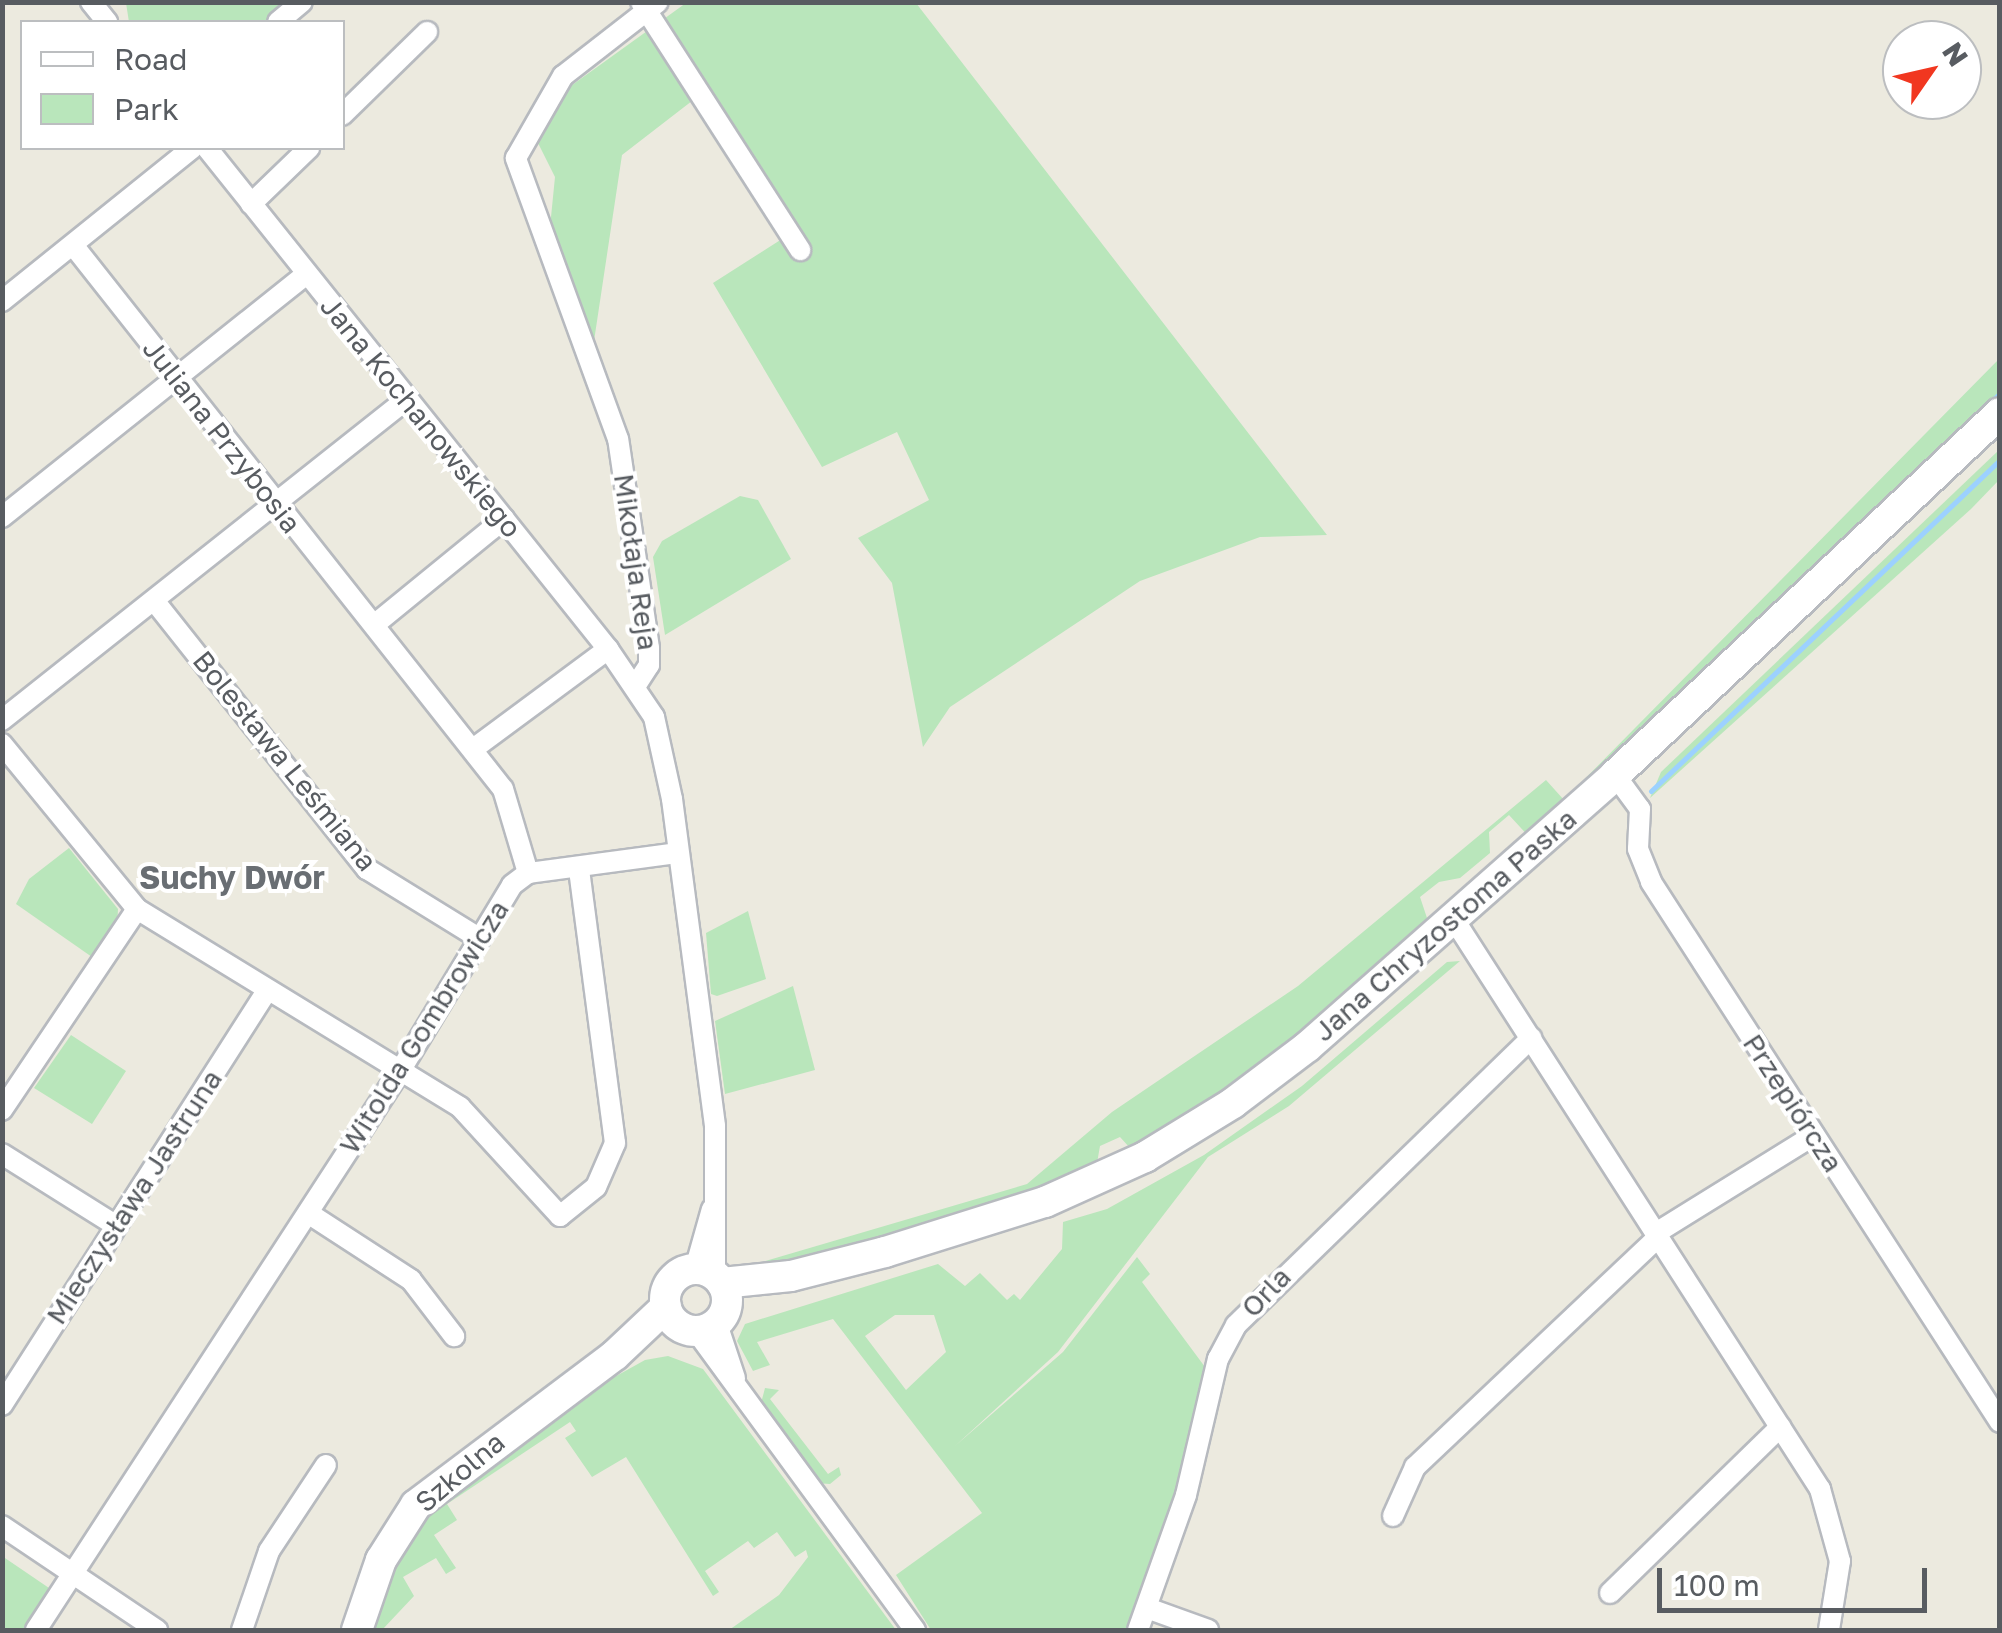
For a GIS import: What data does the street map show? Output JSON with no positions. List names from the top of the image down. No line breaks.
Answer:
{"streets":{"street":["Jana Kochanowskiego","Juliana Przybosia","Mikołaja Reja","Bolesława Leśmiana","Jana Chryzostoma Paska","Witolda Gombrowicza","Przepiórcza","Mieczysława Jastruna","Orla","Szkolna"]},"crossings":[["Jana Kochanowskiego","Mikołaja Reja"],["Juliana Przybosia","Witolda Gombrowicza"],["Mikołaja Reja","Jana Chryzostoma Paska"],["Mikołaja Reja","Witolda Gombrowicza"],["Mikołaja Reja","Szkolna"],["Bolesława Leśmiana","Witolda Gombrowicza"],["Jana Chryzostoma Paska","Przepiórcza"],["Jana Chryzostoma Paska","Szkolna"]],"districts":["Suchy Dwór"],"legend":["Road","Park"],"scale_bar":"100 m","north":"top right"}
